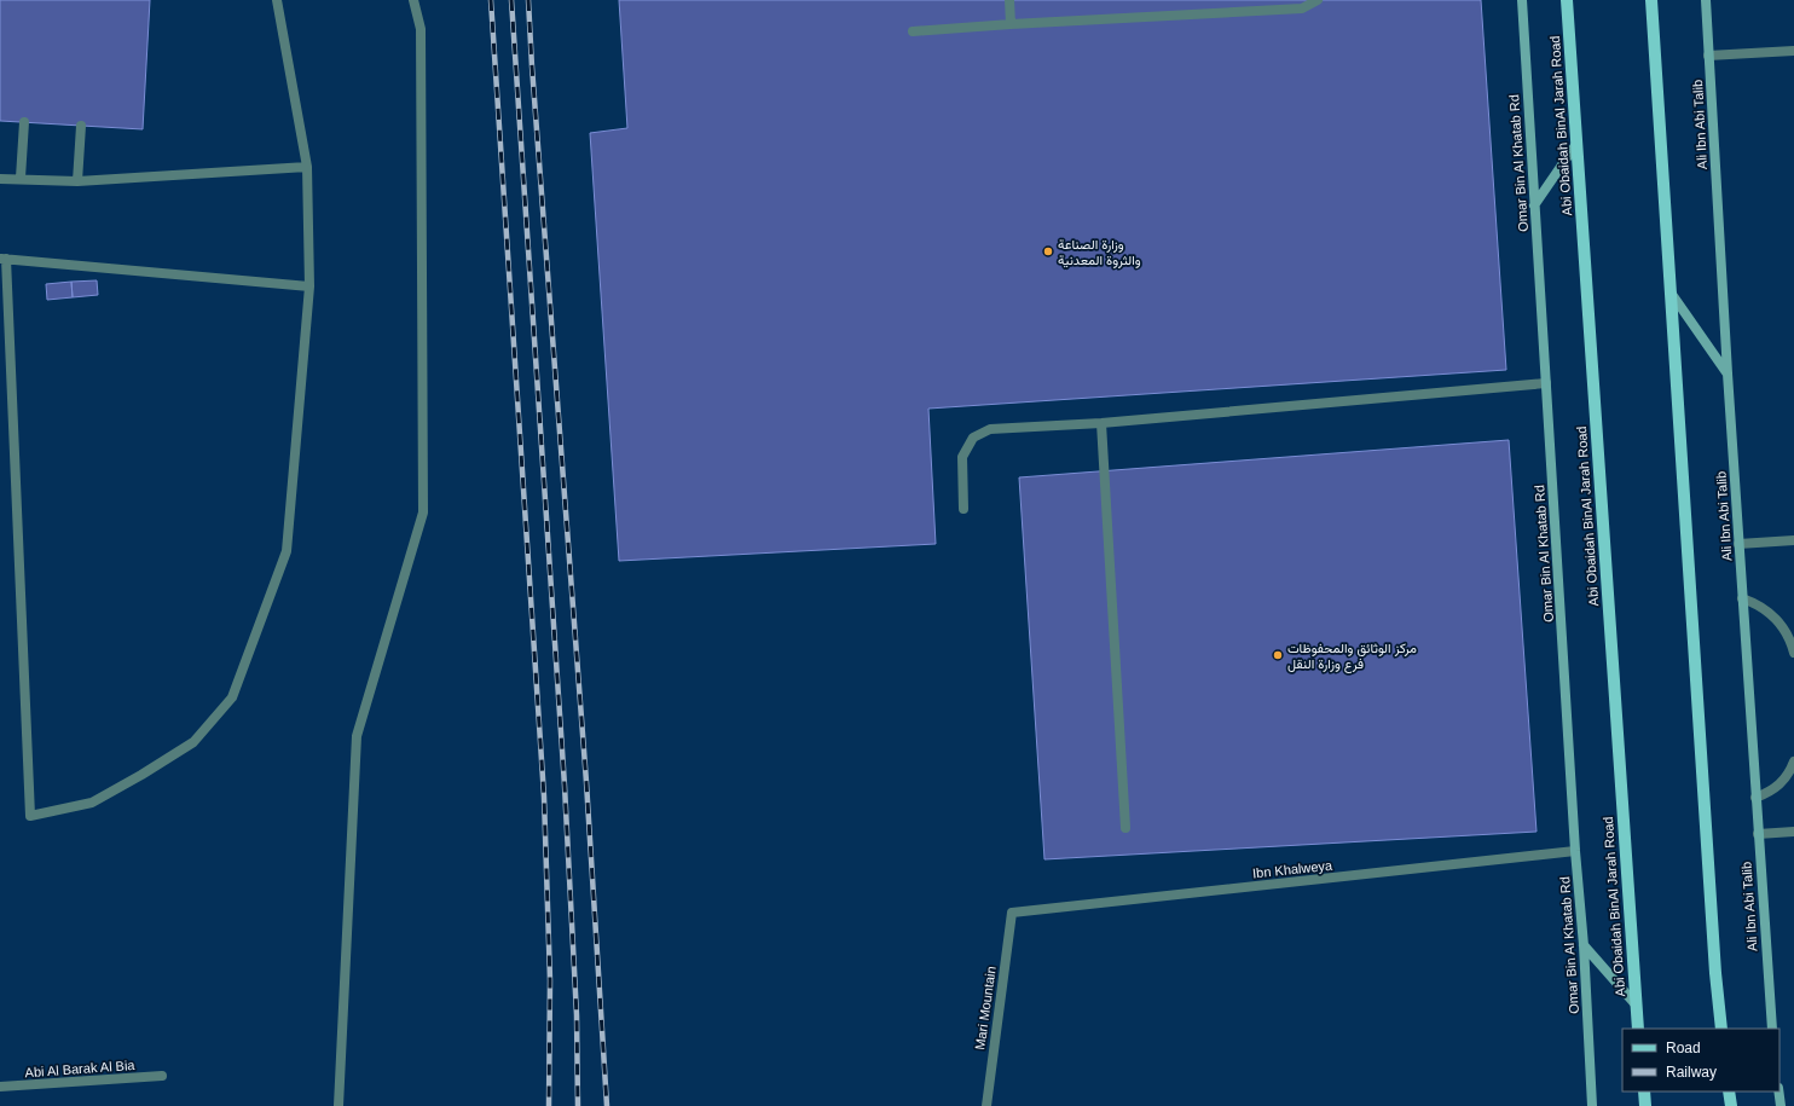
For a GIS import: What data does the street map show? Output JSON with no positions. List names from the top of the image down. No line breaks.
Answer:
{"streets":{"main road":["Abi Obaidah BinAl Jarah Road"],"street":["Ali Ibn Abi Talib","Omar Bin Al Khatab Rd","Ibn Khalweya","Mari Mountain","Abi Al Barak Al Bia"]},"crossings":[["Omar Bin Al Khatab Rd","Ibn Khalweya"],["Ibn Khalweya","Mari Mountain"]],"places":["وزارة الصناعة والثروة المعدنية","مركز الوثائق والمحفوظات فرع وزارة النقل"],"legend":["Road","Railway"]}
